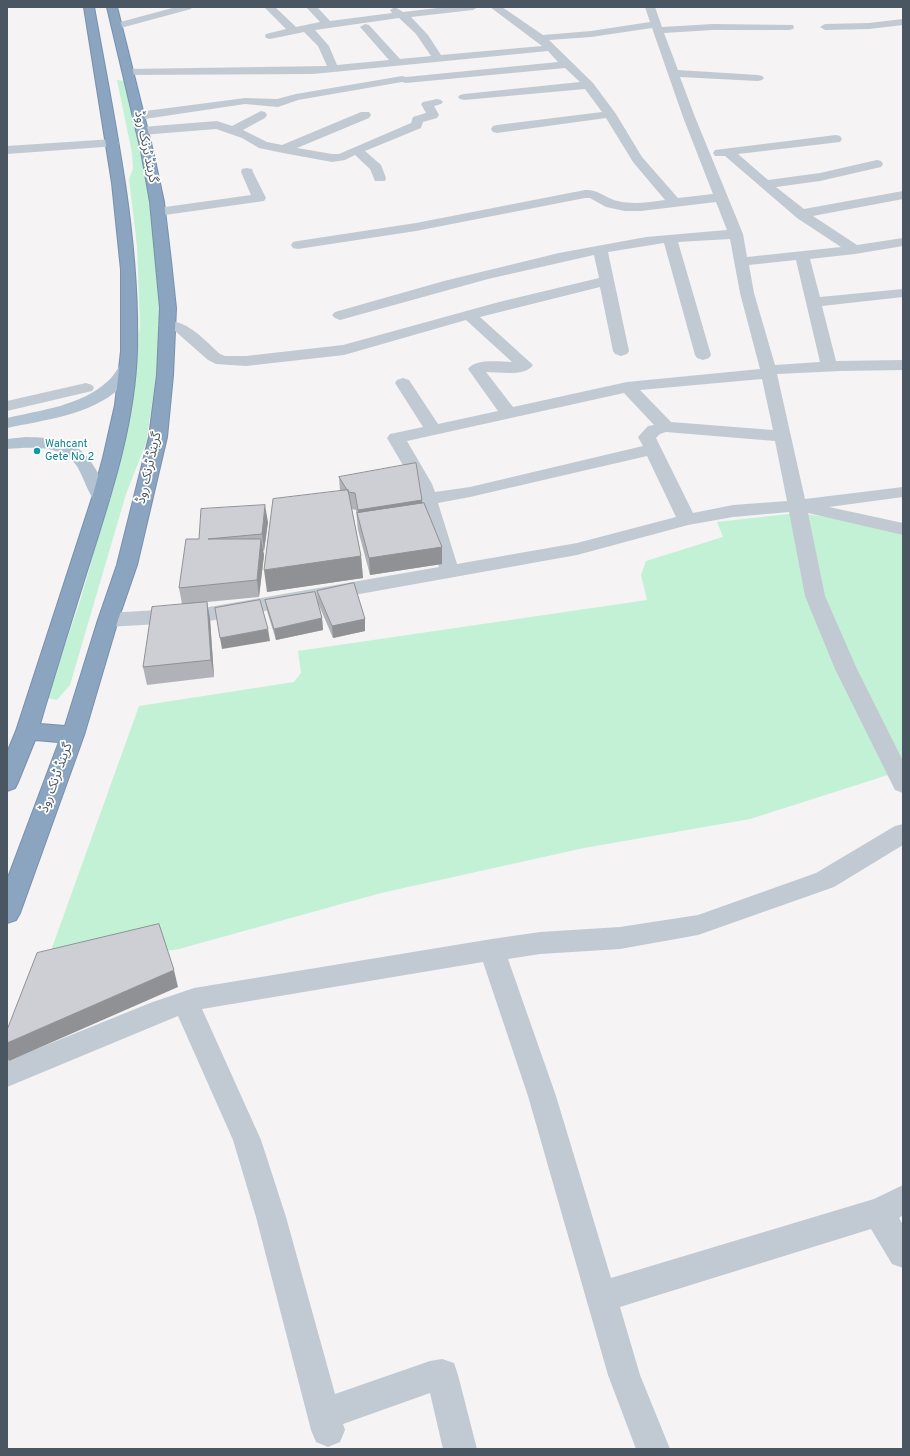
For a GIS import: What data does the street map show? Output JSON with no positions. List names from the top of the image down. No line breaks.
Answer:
{"streets":{"highway":["گرینڈ ٹرنک روڈ"]},"places":["Wahcant Gete No 2"]}
